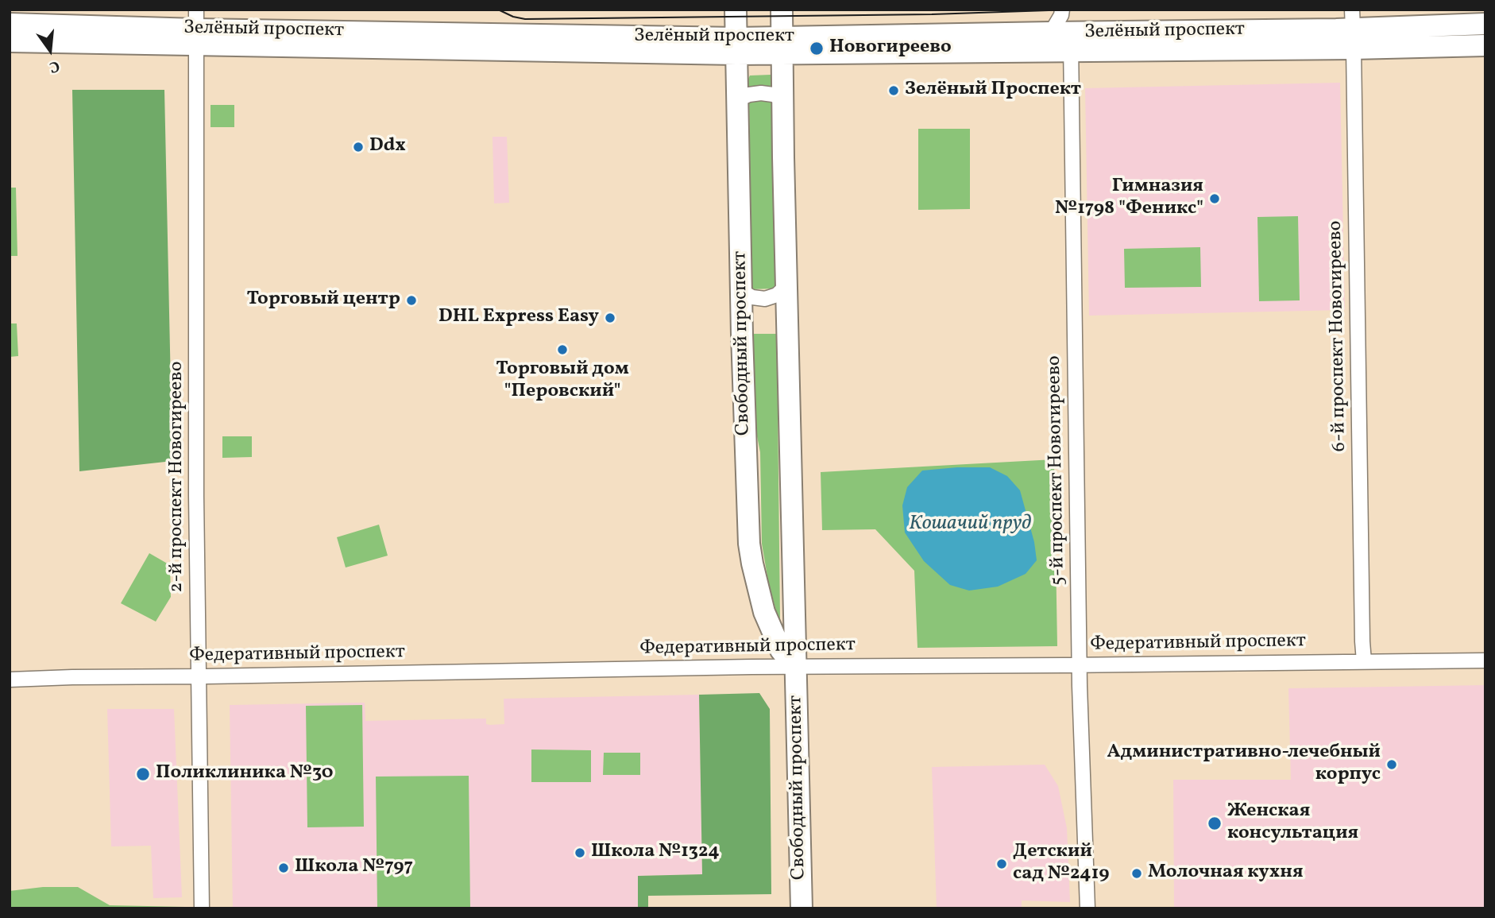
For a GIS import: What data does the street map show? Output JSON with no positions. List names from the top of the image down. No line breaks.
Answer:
{"streets":{"main road":["Зелёный проспект","Свободный проспект"],"street":["6-й проспект Новогиреево","5-й проспект Новогиреево","2-й проспект Новогиреево","Федеративный проспект"]},"crossings":[["Зелёный проспект","6-й проспект Новогиреево"],["Зелёный проспект","Свободный проспект"],["Зелёный проспект","5-й проспект Новогиреево"],["Зелёный проспект","2-й проспект Новогиреево"],["6-й проспект Новогиреево","Федеративный проспект"],["Свободный проспект","Федеративный проспект"],["5-й проспект Новогиреево","Федеративный проспект"],["2-й проспект Новогиреево","Федеративный проспект"]],"water":["Кошачий пруд"],"places":["Новогиреево","Зелёный Проспект","Ddx","Гимназия №1798 \"Феникс\"","Торговый центр","DHL Express Easy","Торговый дом \"Перовский\"","Административно-лечебный корпус","Поликлиника №30","Женская консультация","Школа №1324","Детский сад №2419","Школа №797","Молочная кухня"],"north":"bottom"}
